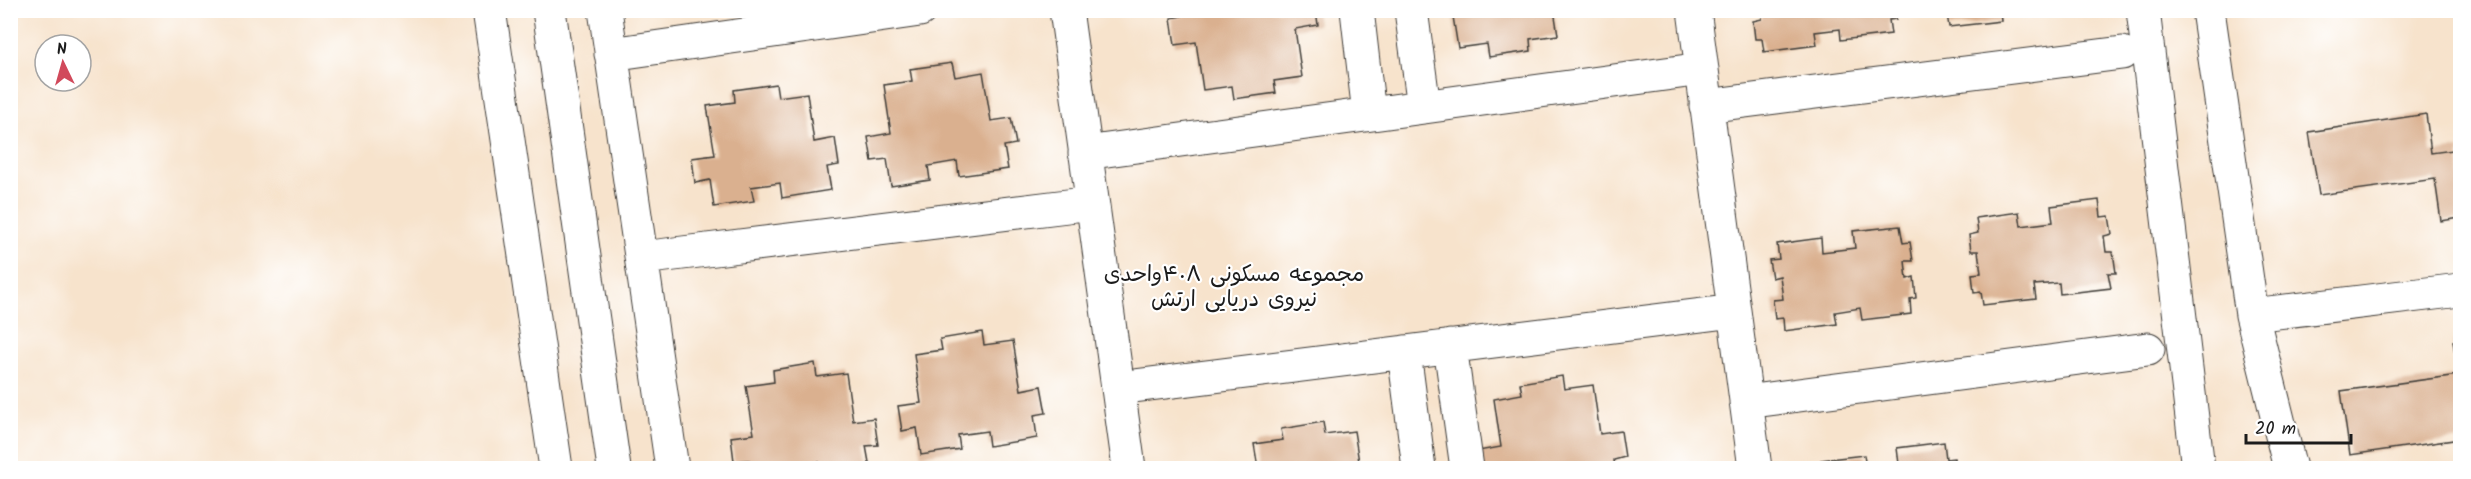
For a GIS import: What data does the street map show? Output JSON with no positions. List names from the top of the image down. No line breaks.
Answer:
{"districts":["مجموعه مسکونی ۴۰۸واحدی نیروی دریایی ارتش"],"scale_bar":"20 m","north":"top"}
